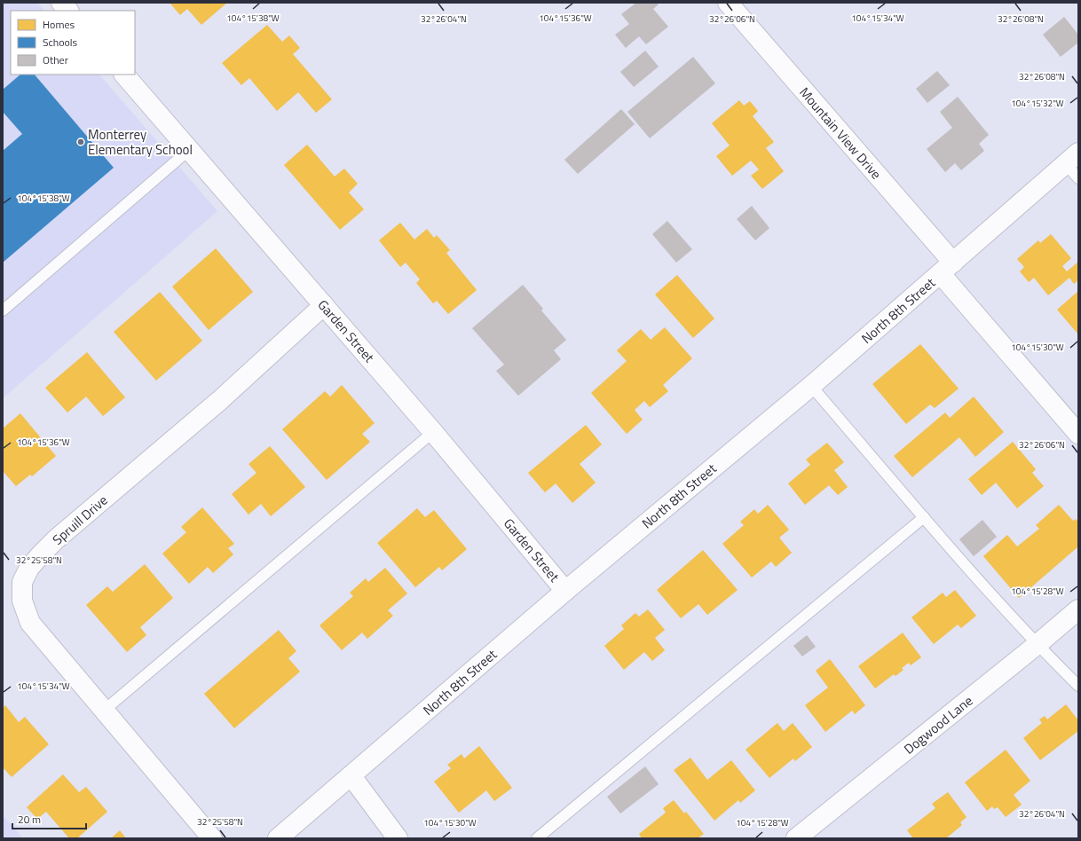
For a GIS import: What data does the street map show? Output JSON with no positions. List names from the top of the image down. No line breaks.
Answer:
{"streets":{"street":["Mountain View Drive","North 8th Street","Garden Street","Spruill Drive","Dogwood Lane"]},"crossings":[["Mountain View Drive","North 8th Street"],["North 8th Street","Garden Street"],["Garden Street","Spruill Drive"]],"places":["Monterrey Elementary School"],"legend":["Homes","Schools","Other"],"scale_bar":"20 m","coordinates":["104°15'38\"W","104°15'36\"W","104°15'34\"W","32°26'04\"N","32°26'06\"N","32°26'08\"N","104°15'32\"W","104°15'30\"W","32°25'58\"N","104°15'28\"W"]}
